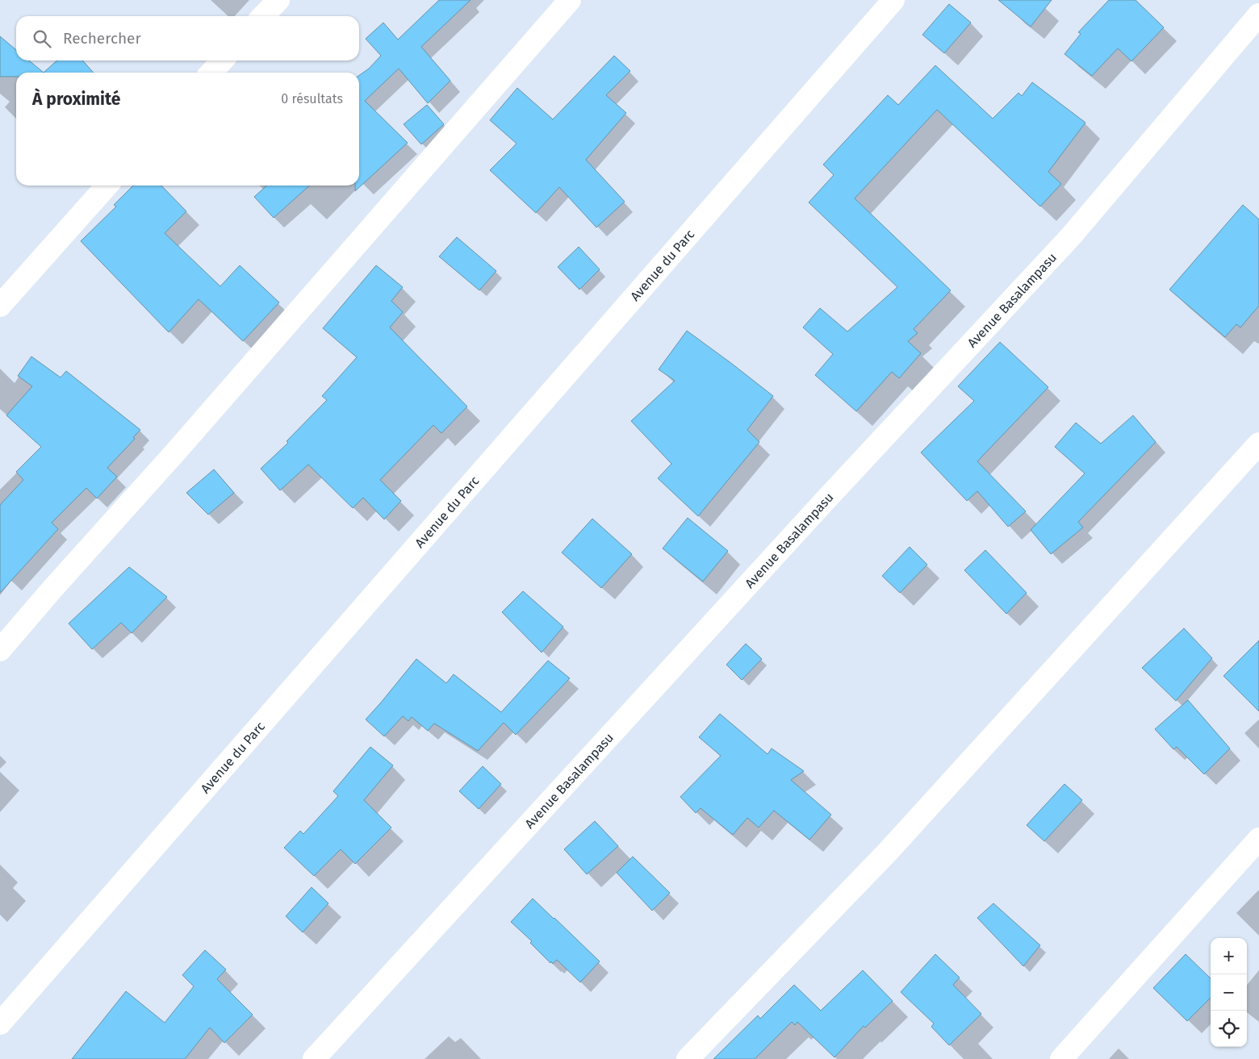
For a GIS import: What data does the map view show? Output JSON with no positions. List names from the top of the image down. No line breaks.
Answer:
{"streets":{"street":["Avenue du Parc","Avenue Basalampasu"]},"page":{"search":"Rechercher","heading":["À proximité","0 résultats"],"map_buttons":["+","−"]}}
